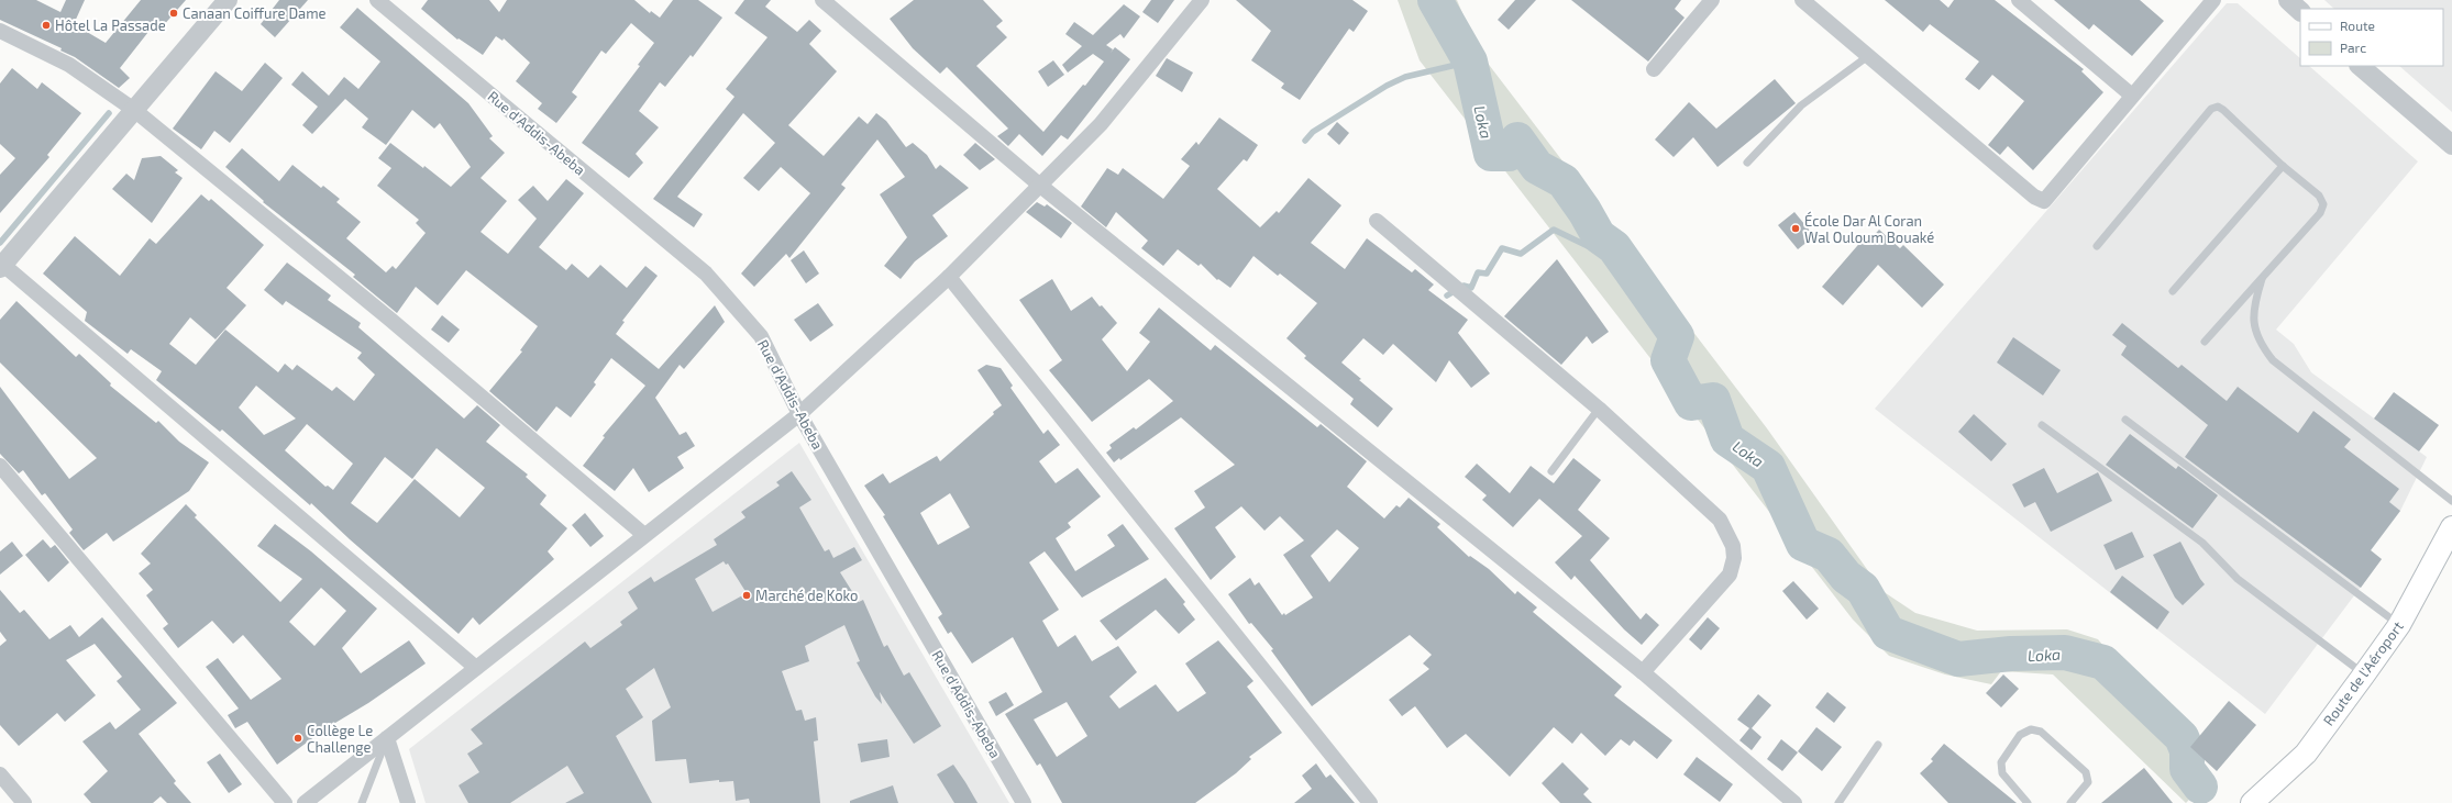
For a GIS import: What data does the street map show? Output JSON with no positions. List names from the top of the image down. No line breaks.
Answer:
{"streets":{"main road":["Route de l'Aéroport"],"street":["Rue d'Addis-Abeba"]},"water":["Loka"],"places":["Canaan Coiffure Dame","Hôtel La Passade","École Dar Al Coran Wal Ouloum Bouaké","Marché de Koko","Collège Le Challenge"],"legend":["Route","Parc"]}
